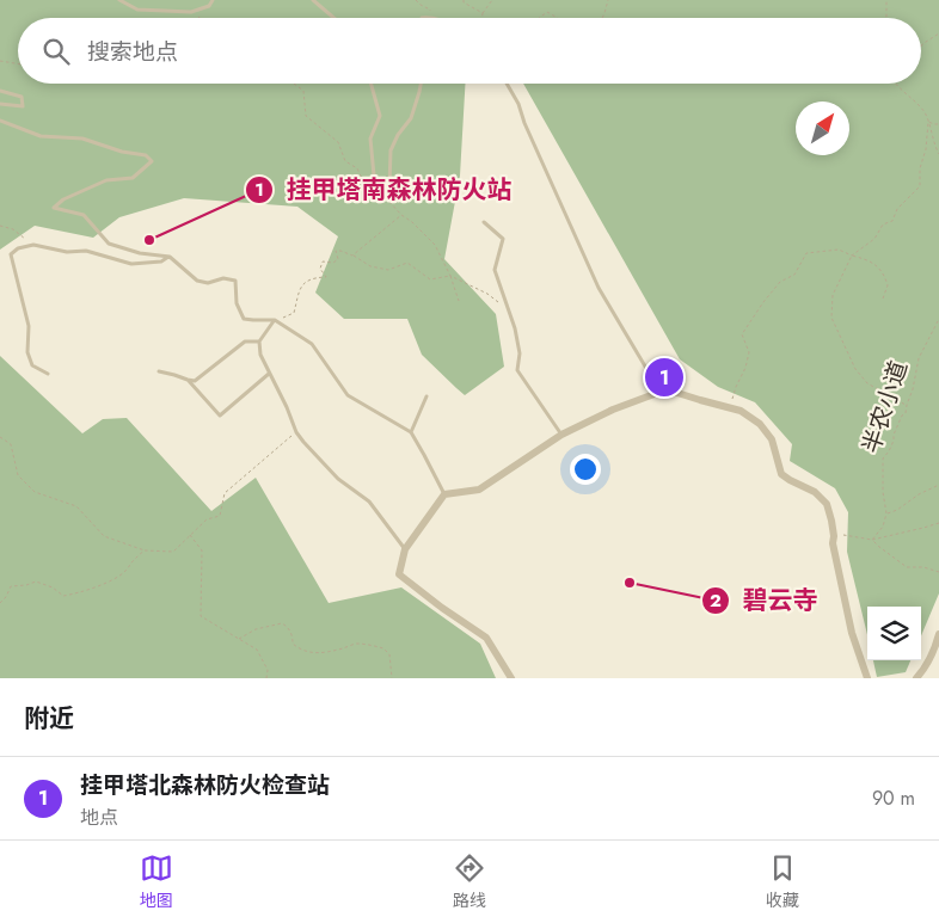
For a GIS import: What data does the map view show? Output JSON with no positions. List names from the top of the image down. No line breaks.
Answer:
{"streets":{"path":["半农小道"]},"places":["挂甲塔南森林防火站","碧云寺"],"north":"top right","page":{"search":"搜索地点","pins":"1","heading":"附近","list":[{"mark":"1","name":"挂甲塔北森林防火检查站","note":"地点","value":"90 m"}],"nav":["地图","路线","收藏"]}}
